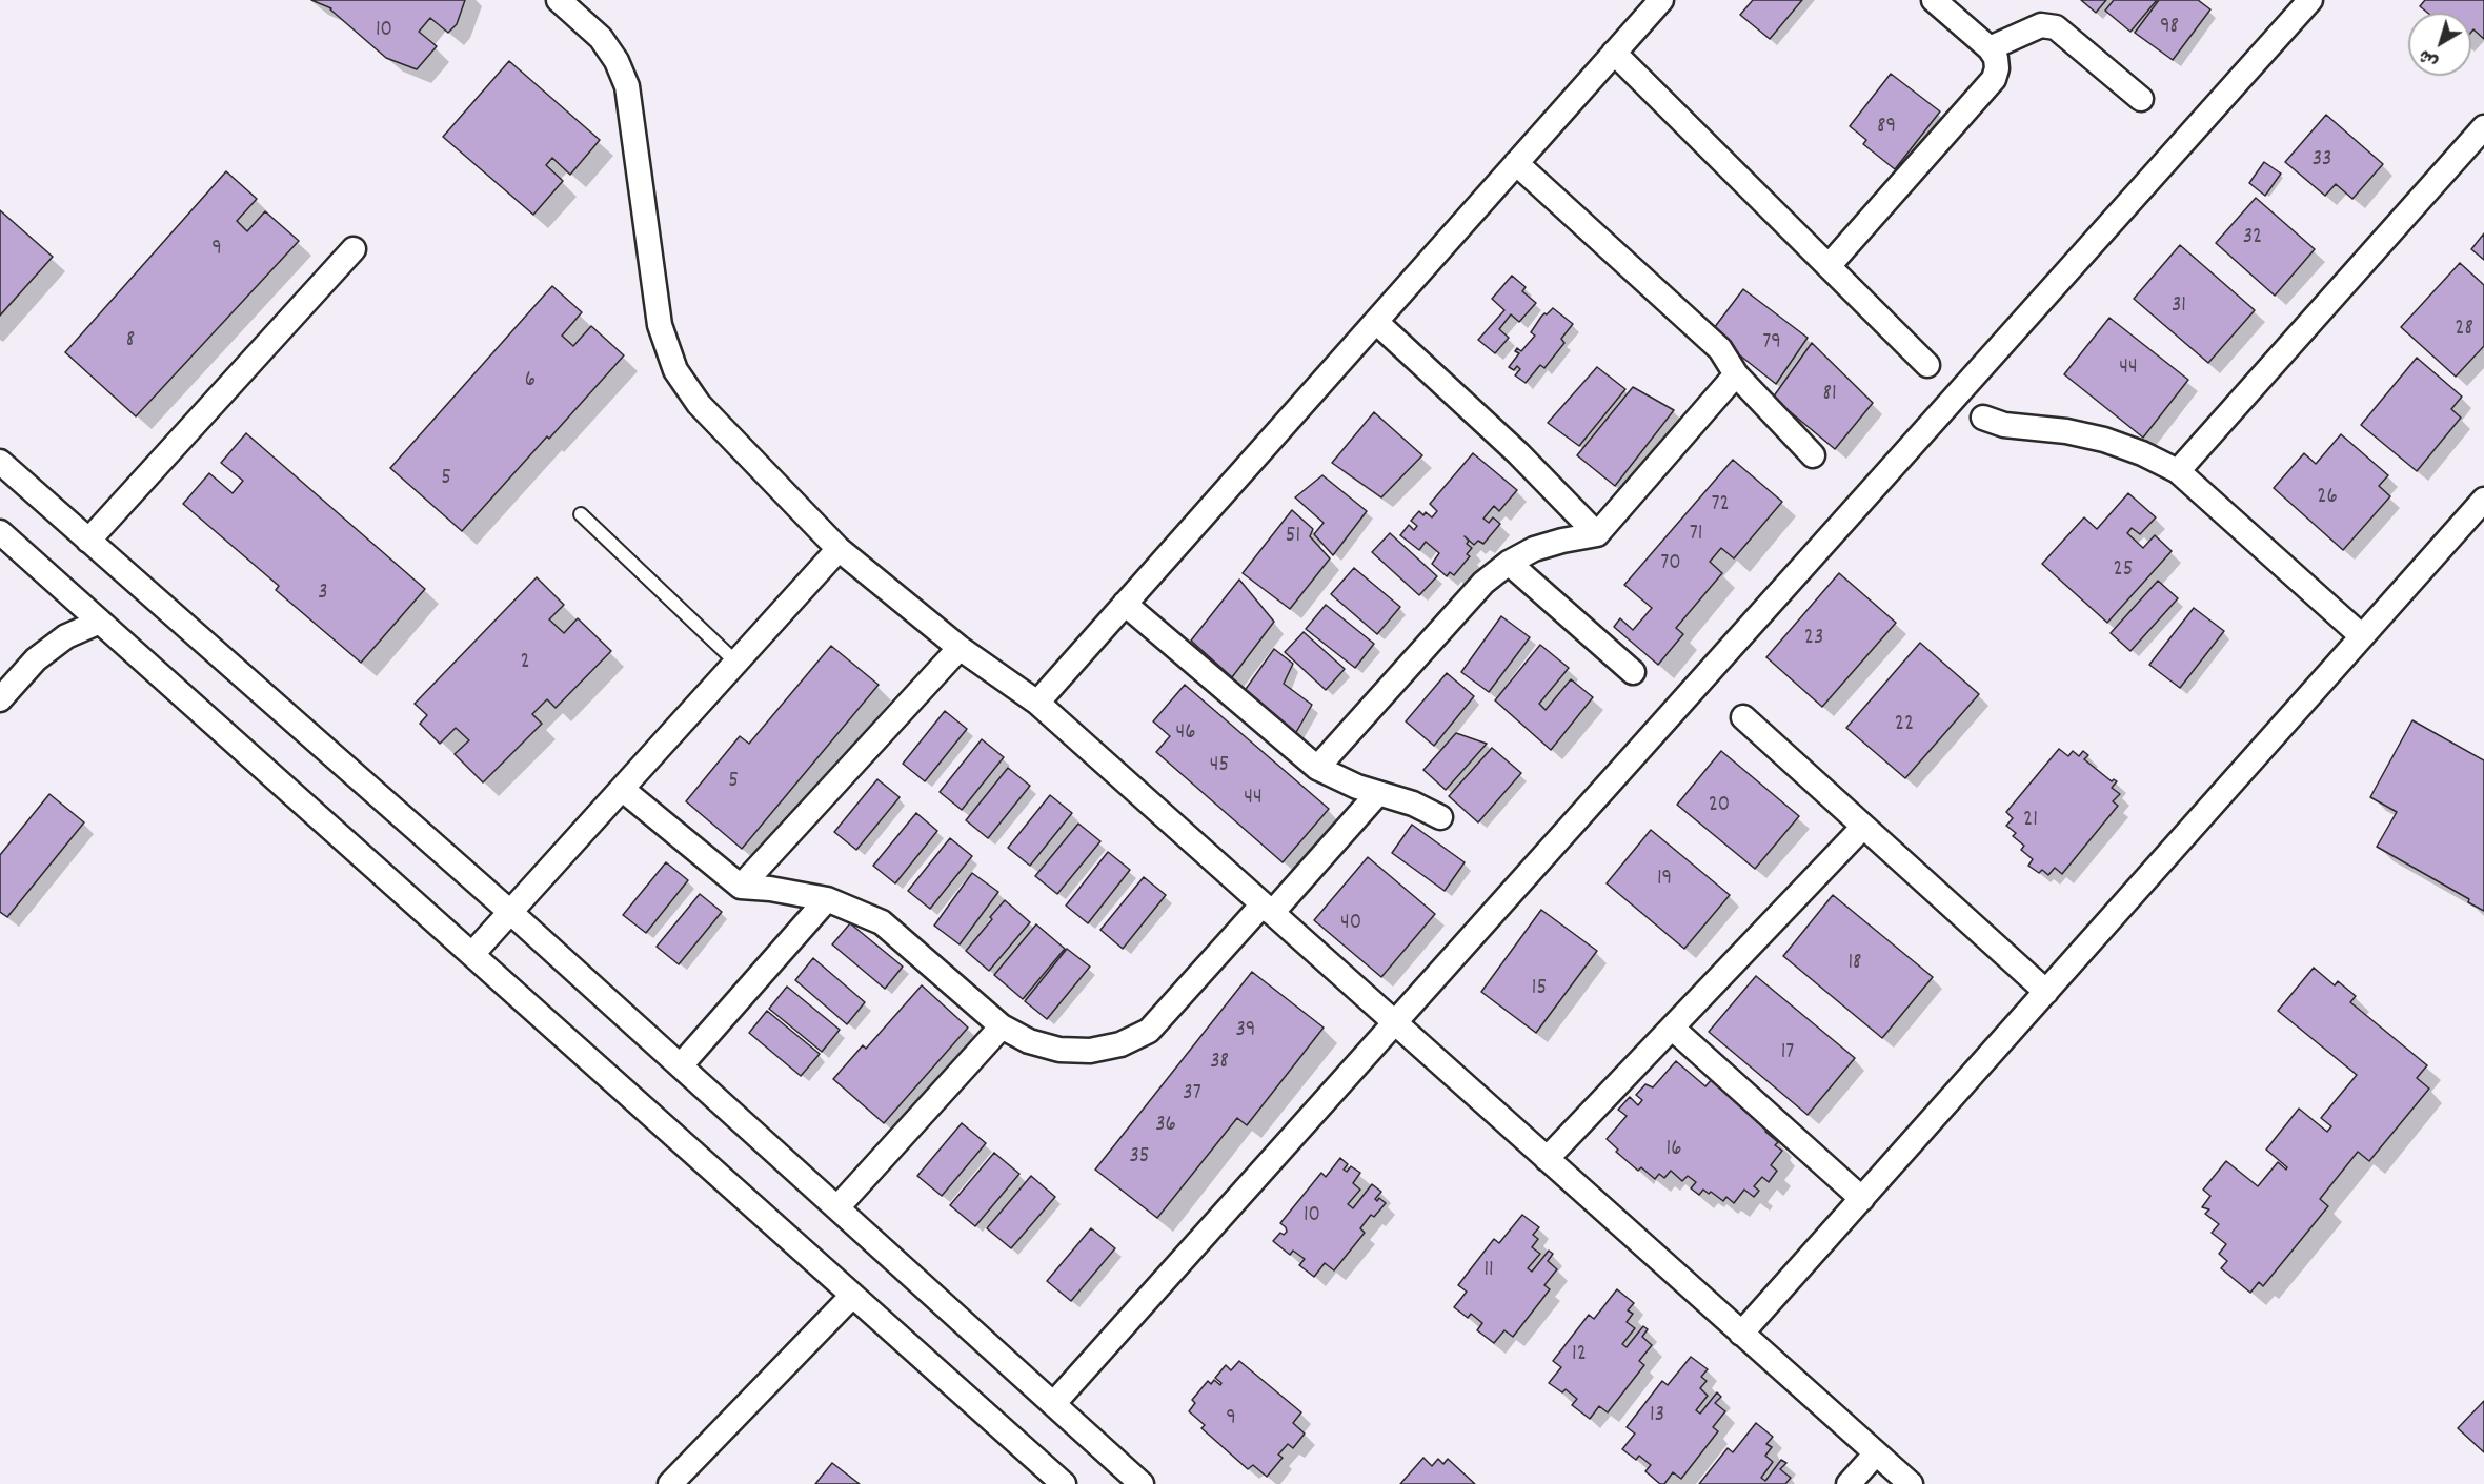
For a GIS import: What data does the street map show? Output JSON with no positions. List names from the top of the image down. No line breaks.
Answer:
{"house_numbers":["98","10","89","33","32","9","31","28","8","79","44","6","81","5","26","72","71","51","70","25","3","23","2","22","46","45","5","44","20","21","19","40","18","15","39","17","38","37","36","16","35","10","11","12","13","9"],"north":"bottom left"}
